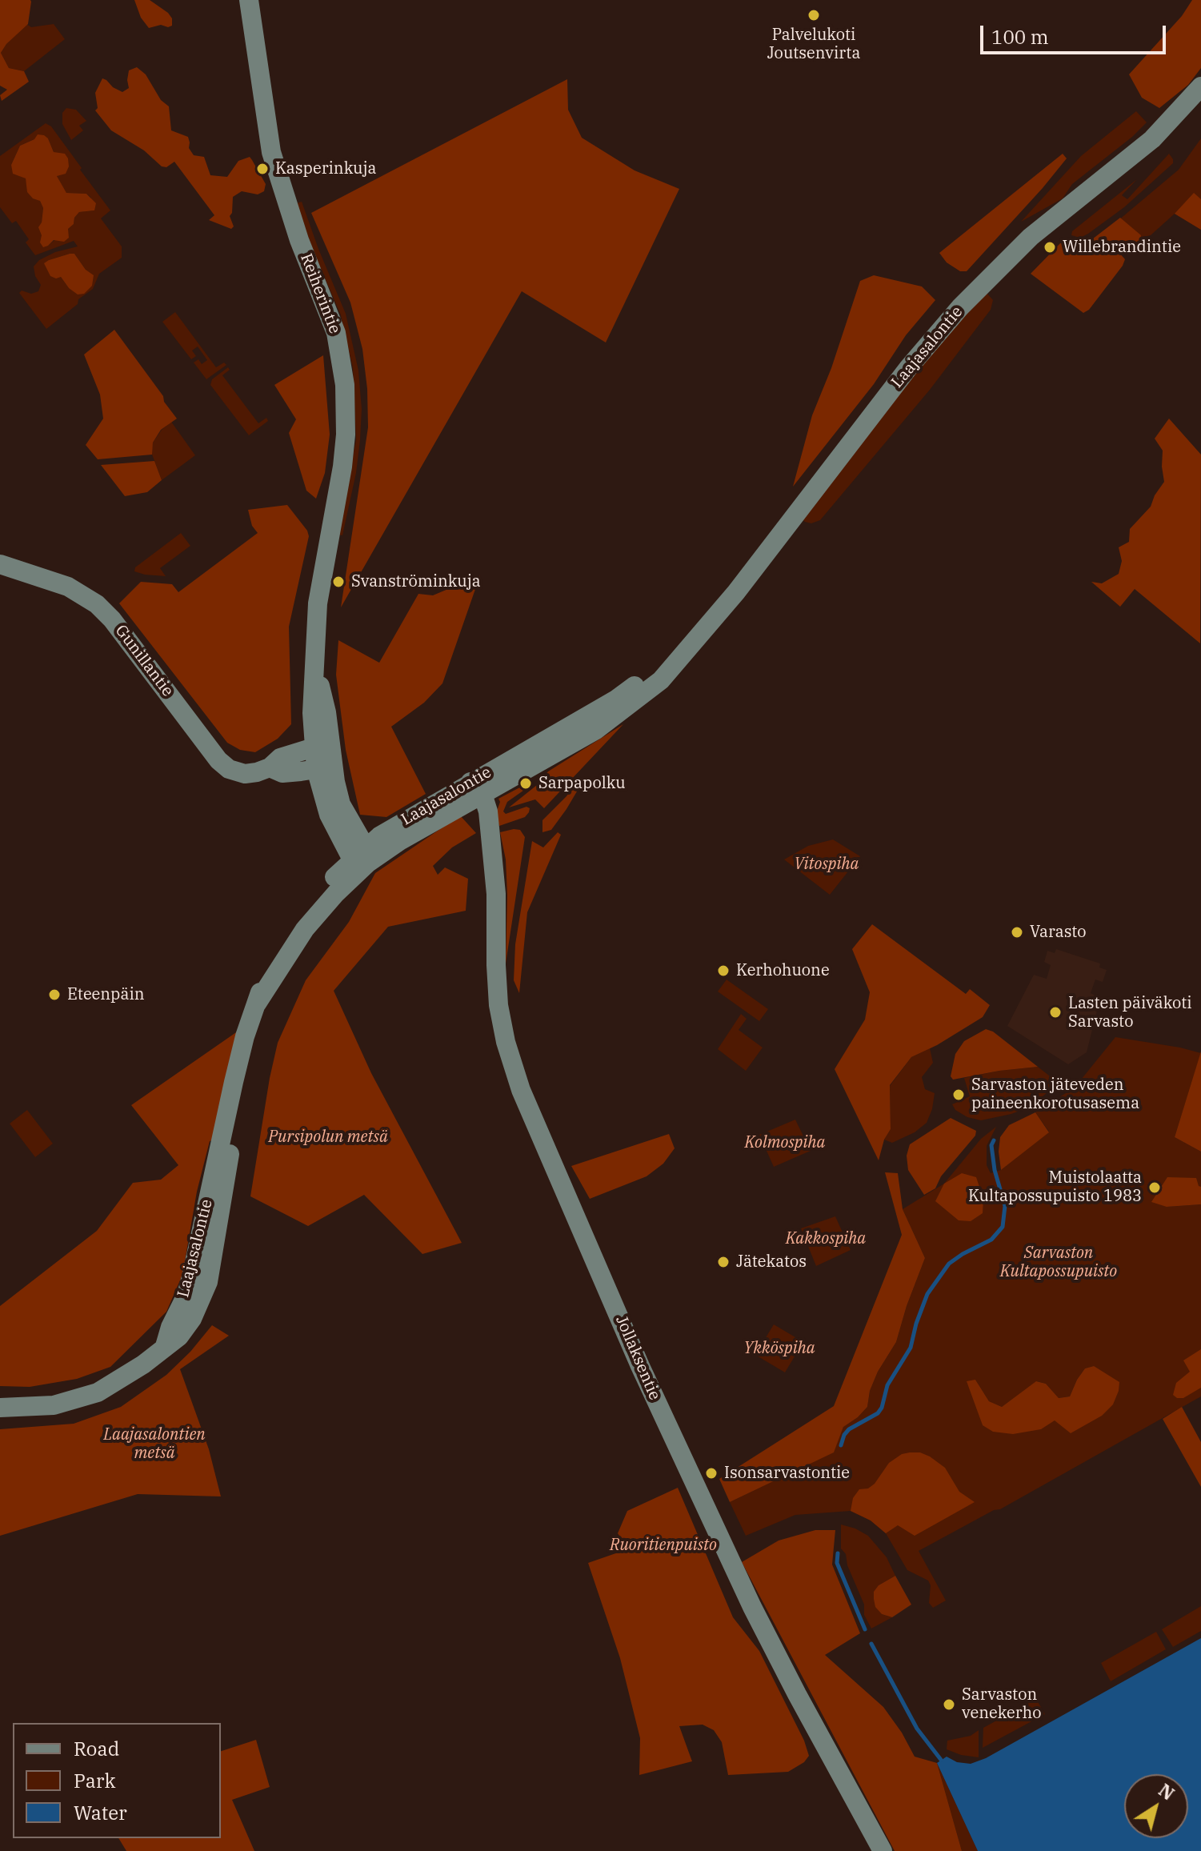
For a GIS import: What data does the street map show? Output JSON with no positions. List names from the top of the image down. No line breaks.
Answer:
{"streets":{"main road":["Reiherintie","Laajasalontie","Gunillantie","Jollaksentie"]},"crossings":[["Reiherintie","Laajasalontie"],["Reiherintie","Gunillantie"],["Laajasalontie","Jollaksentie"]],"parks":["Vitospiha","Pursipolun metsä","Kolmospiha","Kakkospiha","Sarvaston Kultapossupuisto","Ykköspiha","Laajasalontien metsä","Ruoritienpuisto"],"places":["Palvelukoti Joutsenvirta","Kasperinkuja","Willebrandintie","Svanströminkuja","Sarpapolku","Varasto","Kerhohuone","Eteenpäin","Lasten päiväkoti Sarvasto","Sarvaston jäteveden paineenkorotusasema","Muistolaatta Kultapossupuisto 1983","Jätekatos","Isonsarvastontie","Sarvaston venekerho"],"legend":["Road","Park","Water"],"scale_bar":"100 m","north":"top right"}
